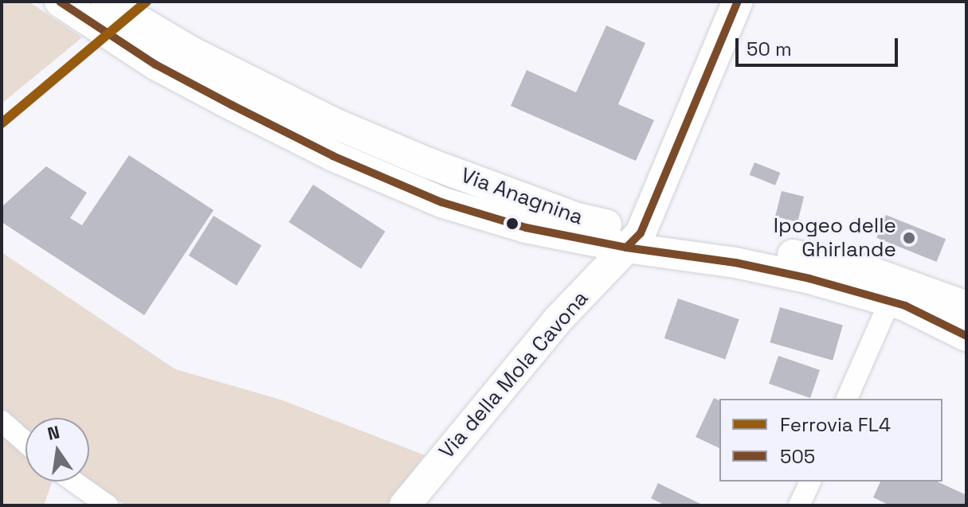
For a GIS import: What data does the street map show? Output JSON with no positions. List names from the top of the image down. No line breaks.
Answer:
{"streets":{"main road":["Via Anagnina","Via della Mola Cavona"]},"crossings":[["Via Anagnina","Via della Mola Cavona"]],"places":["Ipogeo delle Ghirlande"],"lines":["rail line FL4","transit line 505"],"legend":["Ferrovia FL4","505"],"scale_bar":"50 m","north":"top"}
